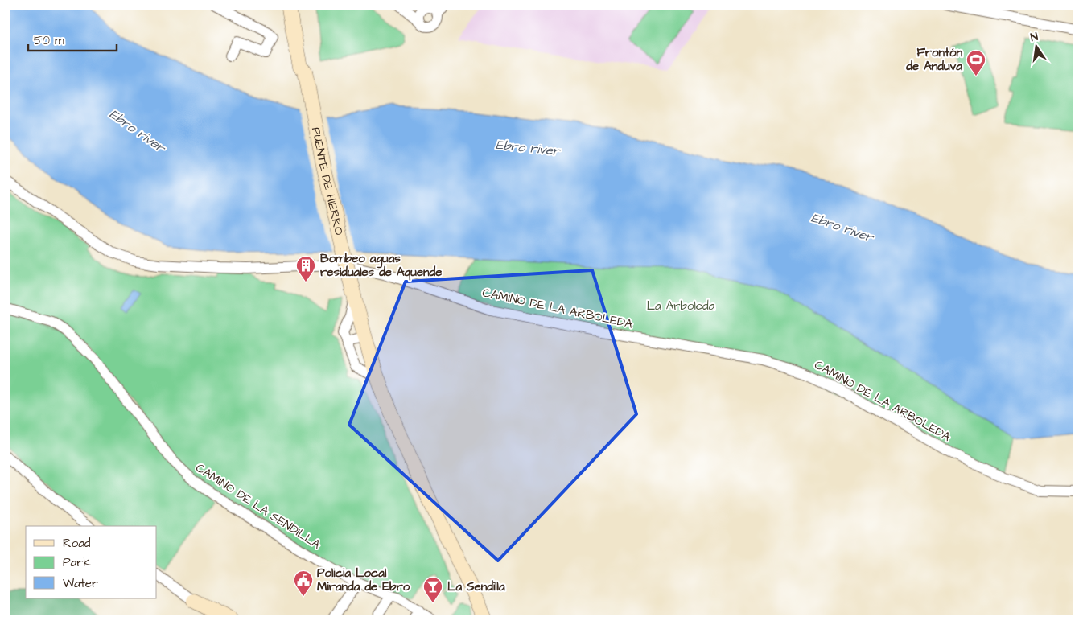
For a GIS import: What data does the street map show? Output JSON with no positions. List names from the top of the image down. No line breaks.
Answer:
{"streets":{"main road":["PUENTE DE HIERRO"],"street":["CAMINO DE LA ARBOLEDA","CAMINO DE LA SENDILLA"]},"water":["Ebro river"],"parks":["La Arboleda"],"places":{"sports":["Frontón de Anduva"],"building":["Bombeo aguas residuales de Aquende"],"public building":["Policia Local Miranda de Ebro"],"bar":["La Sendilla"]},"legend":["Road","Park","Water"],"scale_bar":"50 m","north":"top"}
